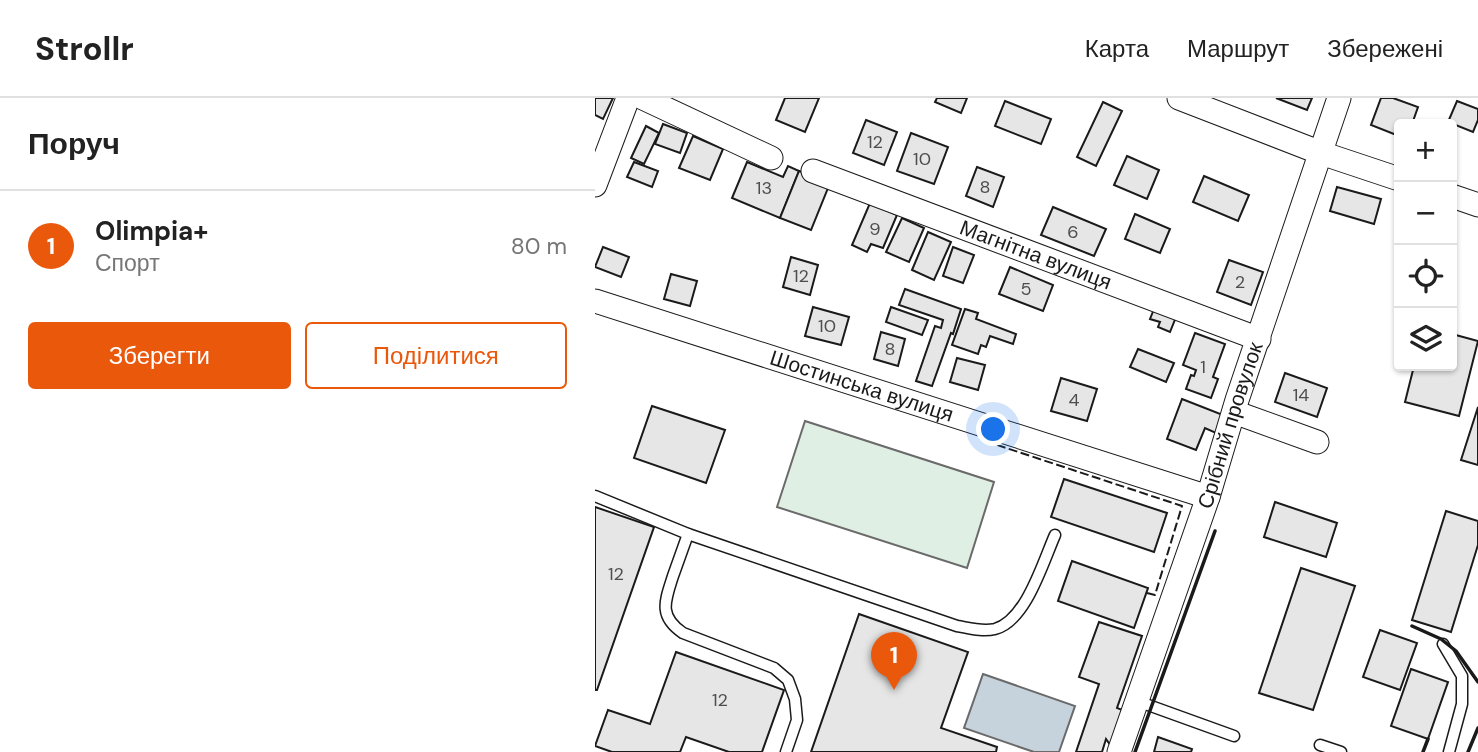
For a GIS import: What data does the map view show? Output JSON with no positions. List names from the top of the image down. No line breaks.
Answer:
{"streets":{"street":["Магнітна вулиця","Шостинська вулиця","Срібний провулок"]},"crossings":[["Магнітна вулиця","Срібний провулок"],["Шостинська вулиця","Срібний провулок"]],"house_numbers":["12","10","8","13","9","6","12","2","5","10","8","1","14","4","12","12"],"page":{"header":"Strollr","nav":["Карта","Маршрут","Збережені"],"heading":"Поруч","map_buttons":["+","−"],"list":[{"mark":"1","name":"Olimpia+","note":"Спорт","value":"80 m"}],"buttons":["Зберегти","Поділитися"],"pins":"1"}}
